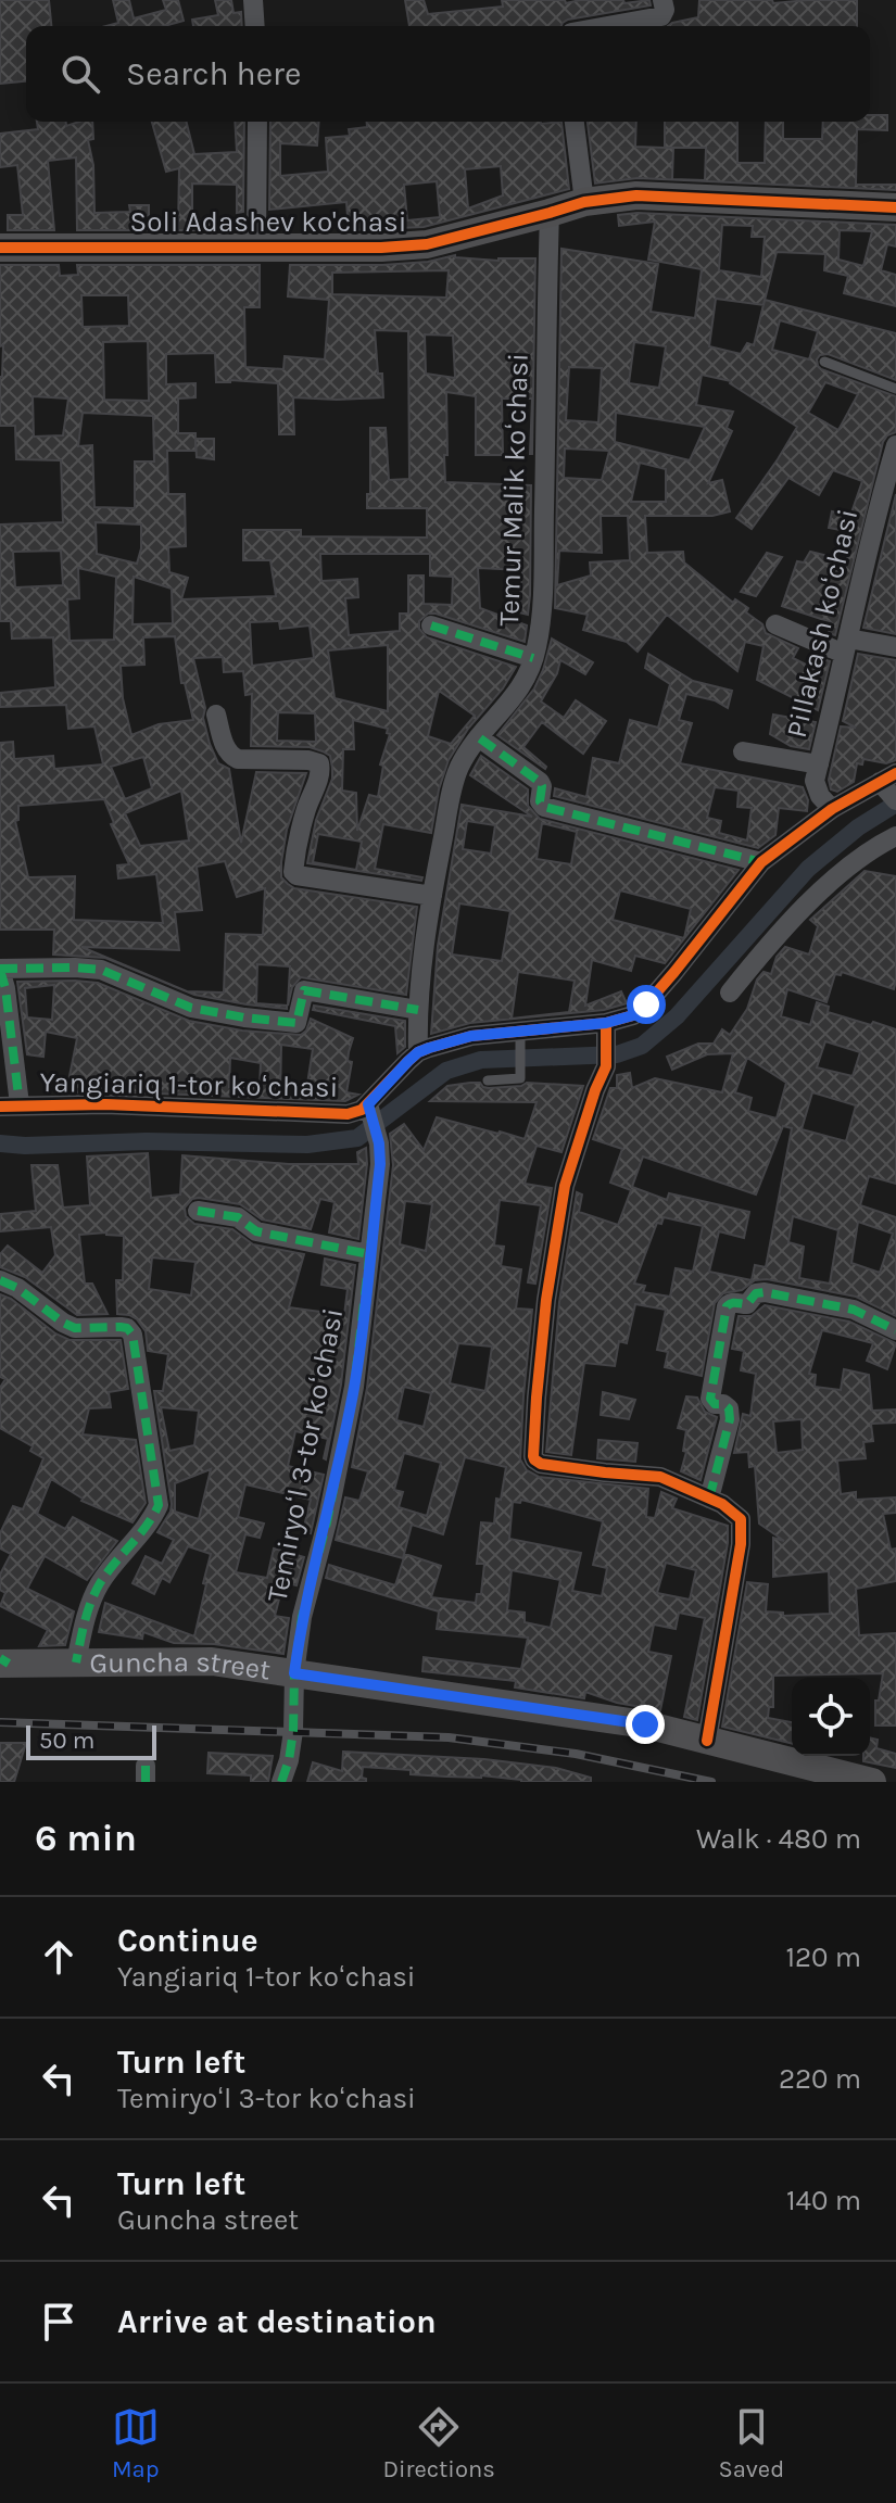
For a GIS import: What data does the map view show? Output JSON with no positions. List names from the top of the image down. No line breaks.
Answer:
{"streets":{"street":["Soli Adashev ko'chasi","Temur Malik koʻchasi","Pillakash koʻchasi","Yangiariq 1-tor koʻchasi","Temiryoʻl 3-tor koʻchasi","Guncha street"]},"crossings":[["Soli Adashev ko'chasi","Temur Malik koʻchasi"],["Temur Malik koʻchasi","Yangiariq 1-tor koʻchasi"],["Pillakash koʻchasi","Yangiariq 1-tor koʻchasi"],["Yangiariq 1-tor koʻchasi","Temiryoʻl 3-tor koʻchasi"],["Temiryoʻl 3-tor koʻchasi","Guncha street"]],"scale_bar":"50 m","page":{"search":"Search here","scale":"50 m","heading":["6 min","Walk · 480 m"],"list":[["Continue","Yangiariq 1-tor koʻchasi","120 m"],["Turn left","Temiryoʻl 3-tor koʻchasi","220 m"],["Turn left","Guncha street","140 m"],"Arrive at destination"],"nav":["Map","Directions","Saved"]}}
